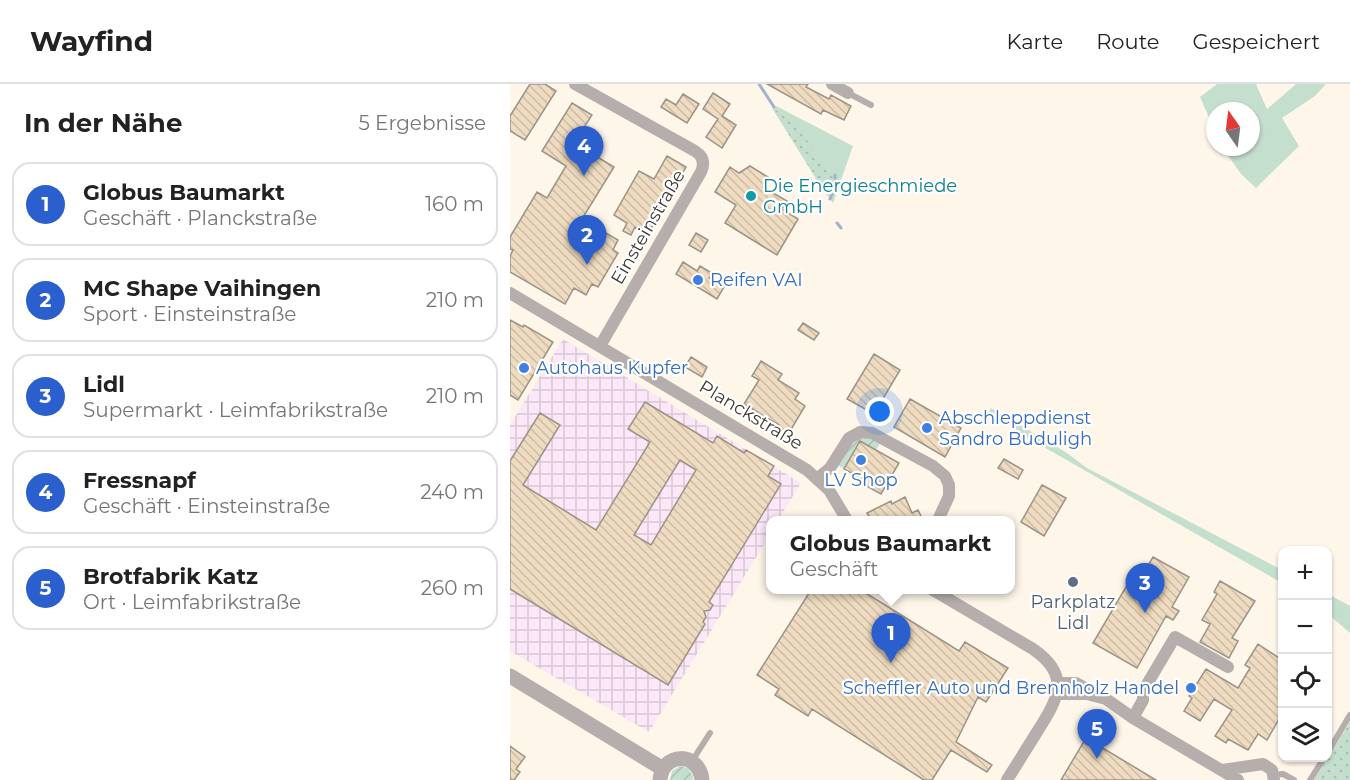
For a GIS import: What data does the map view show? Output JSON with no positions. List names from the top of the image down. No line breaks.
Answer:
{"streets":{"street":["Einsteinstraße","Planckstraße"]},"crossings":[["Einsteinstraße","Planckstraße"]],"places":["Die Energieschmiede GmbH","Reifen VAI","Autohaus Kupfer","Abschleppdienst Sandro Buduligh","LV Shop","Parkplatz Lidl","Scheffler Auto und Brennholz Handel"],"north":"top","page":{"header":"Wayfind","nav":["Karte","Route","Gespeichert"],"heading":["In der Nähe","5 Ergebnisse"],"pins":["4","2","3","1","5"],"list":[{"mark":"1","name":"Globus Baumarkt","note":"Geschäft · Planckstraße","value":"160 m"},{"mark":"2","name":"MC Shape Vaihingen","note":"Sport · Einsteinstraße","value":"210 m"},{"mark":"3","name":"Lidl","note":"Supermarkt · Leimfabrikstraße","value":"210 m"},{"mark":"4","name":"Fressnapf","note":"Geschäft · Einsteinstraße","value":"240 m"},{"mark":"5","name":"Brotfabrik Katz","note":"Ort · Leimfabrikstraße","value":"260 m"}],"popup":["Globus Baumarkt","Geschäft"],"map_buttons":["+","−"]}}
